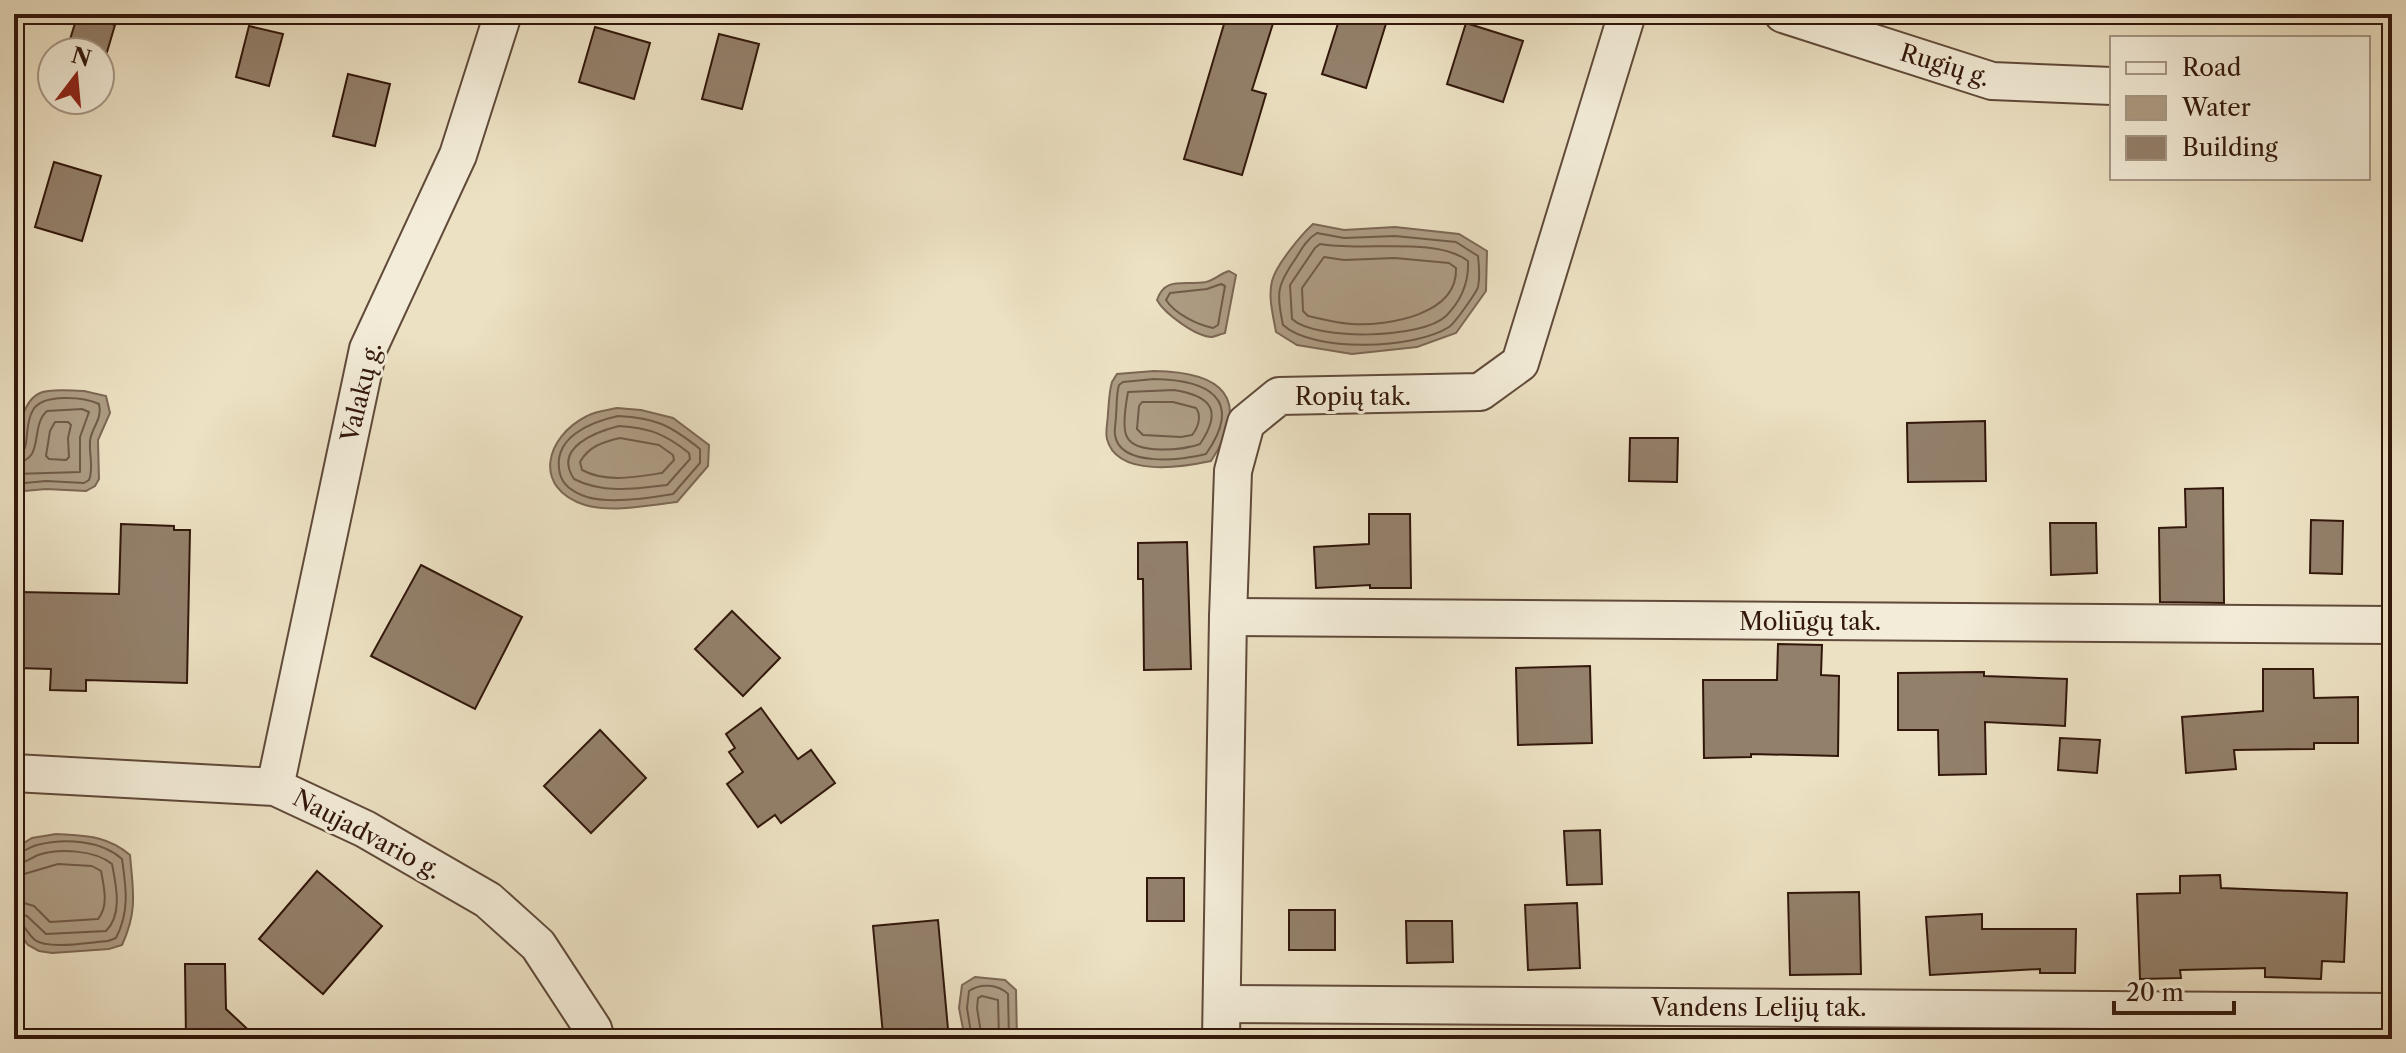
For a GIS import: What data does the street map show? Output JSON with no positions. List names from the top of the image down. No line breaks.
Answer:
{"streets":{"street":["Rugių g.","Valakų g.","Ropių tak.","Moliūgų tak.","Naujadvario g.","Vandens Lelijų tak."]},"crossings":[["Valakų g.","Naujadvario g."],["Ropių tak.","Moliūgų tak."],["Ropių tak.","Vandens Lelijų tak."]],"legend":["Road","Water","Building"],"scale_bar":"20 m","north":"top"}
